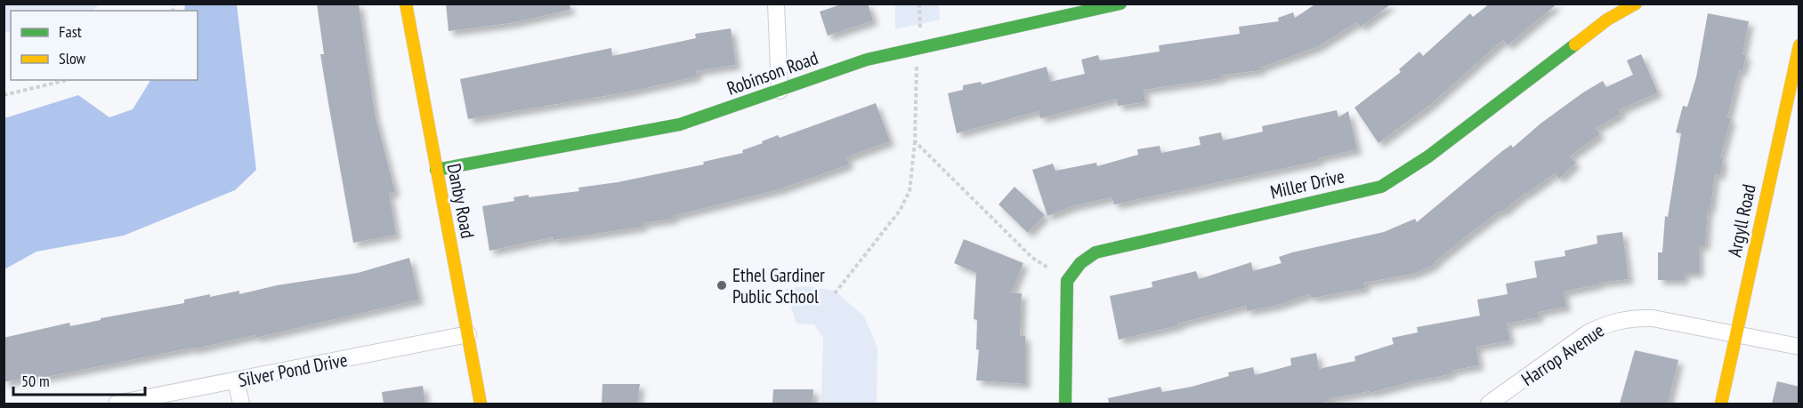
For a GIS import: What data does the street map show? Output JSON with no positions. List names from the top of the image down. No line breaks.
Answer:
{"streets":{"street":["Robinson Road","Miller Drive","Danby Road","Argyll Road","Harrop Avenue","Silver Pond Drive"]},"crossings":[["Robinson Road","Danby Road"],["Danby Road","Silver Pond Drive"],["Argyll Road","Harrop Avenue"]],"places":["Ethel Gardiner Public School"],"legend":["Fast","Slow"],"scale_bar":"50 m"}
